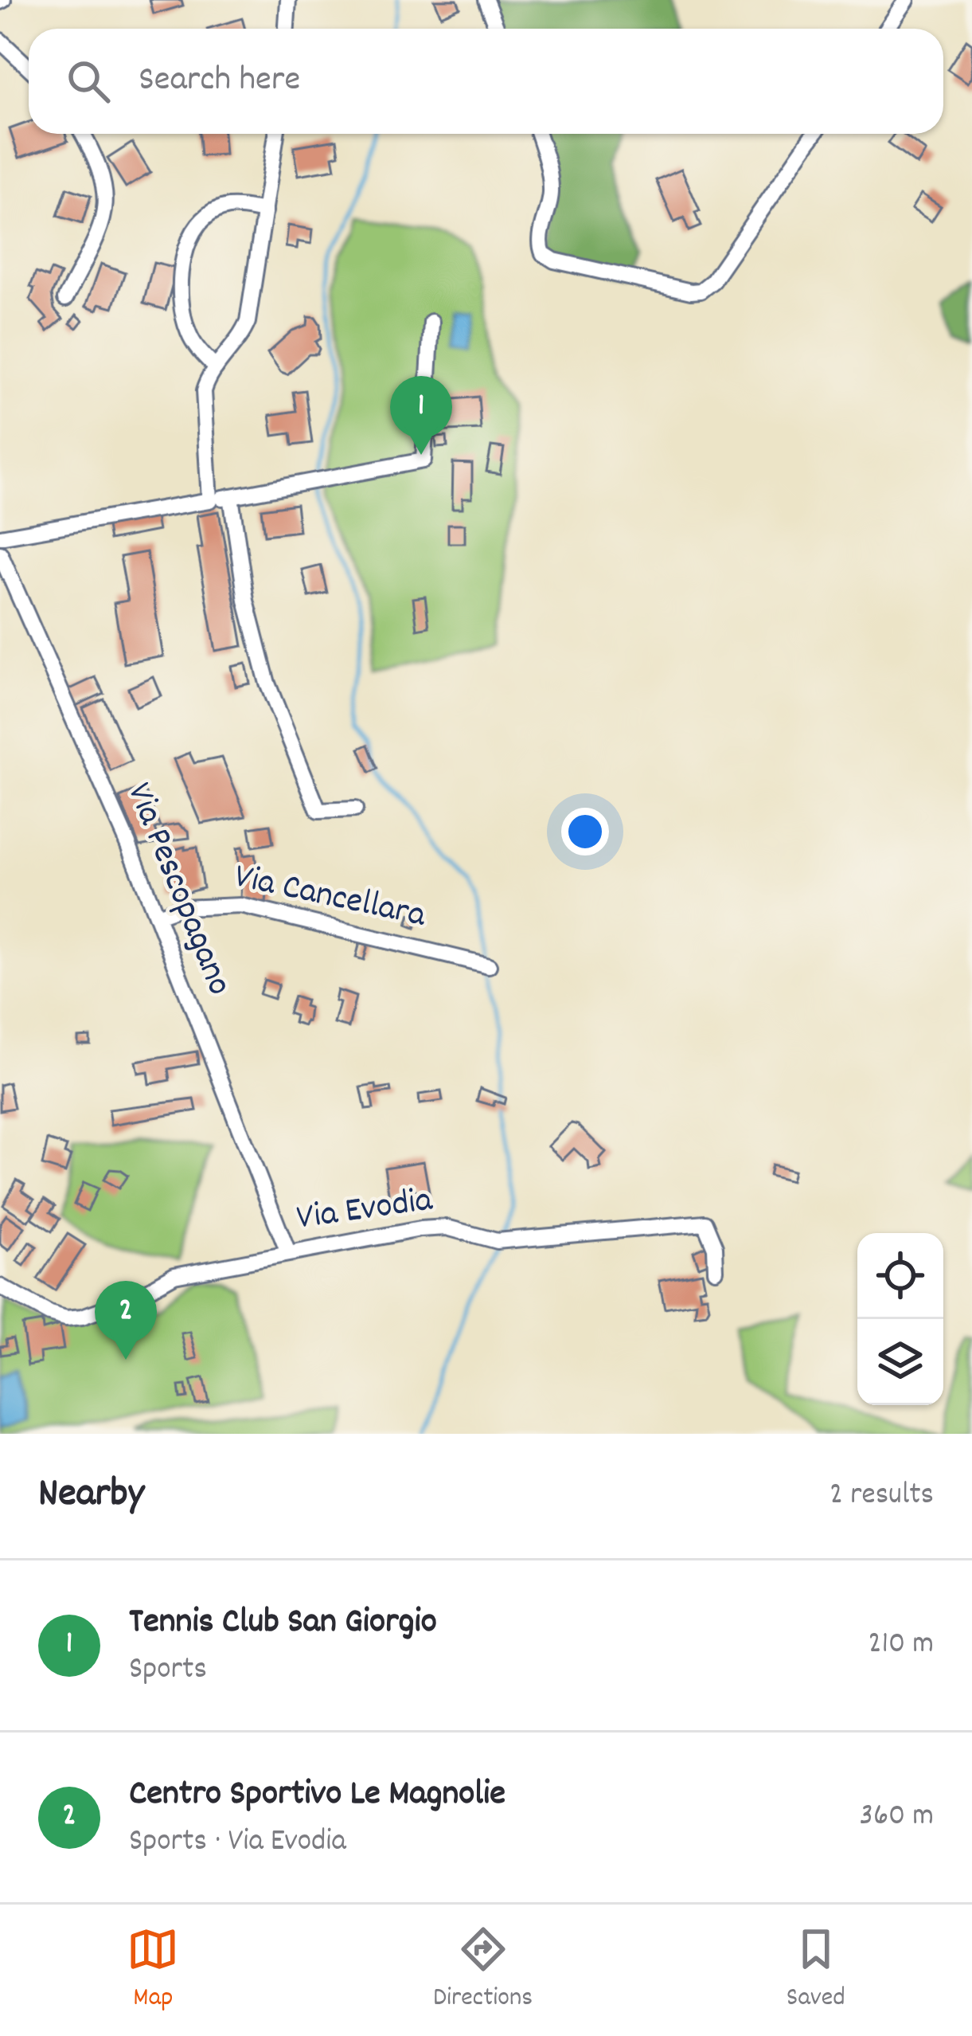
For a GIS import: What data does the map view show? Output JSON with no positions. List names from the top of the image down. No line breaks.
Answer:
{"streets":{"street":["Via Pescopagano","Via Cancellara","Via Evodia"]},"crossings":[["Via Pescopagano","Via Cancellara"],["Via Pescopagano","Via Evodia"]],"page":{"search":"Search here","pins":["1","2"],"heading":["Nearby","2 results"],"list":[{"mark":"1","name":"Tennis Club San Giorgio","note":"Sports","value":"210 m"},{"mark":"2","name":"Centro Sportivo Le Magnolie","note":"Sports · Via Evodia","value":"360 m"}],"nav":["Map","Directions","Saved"]}}
